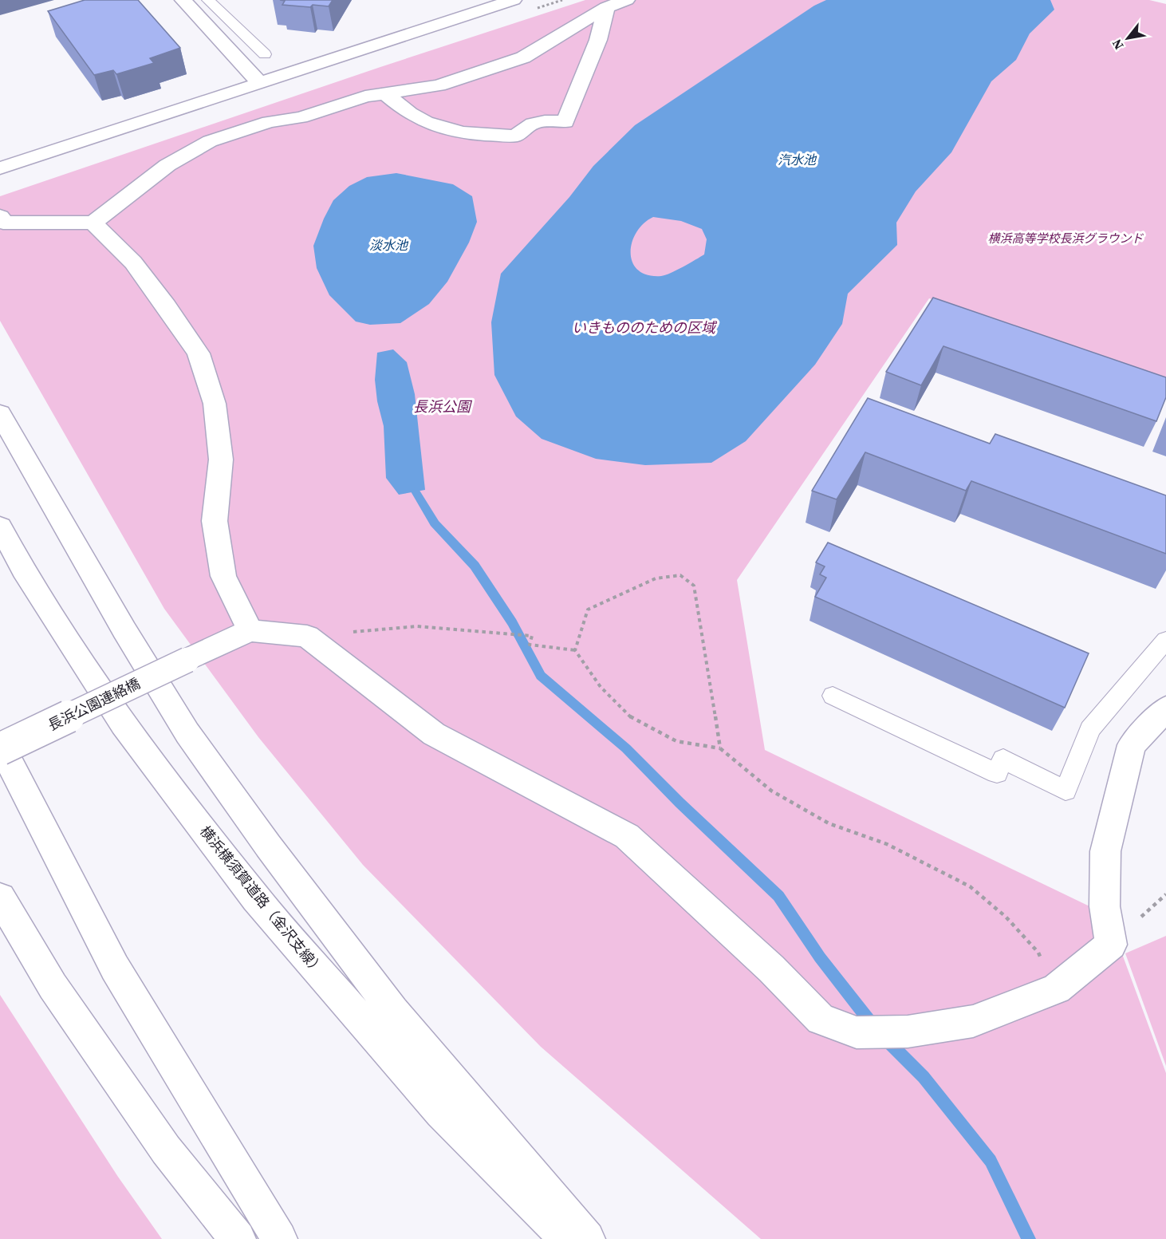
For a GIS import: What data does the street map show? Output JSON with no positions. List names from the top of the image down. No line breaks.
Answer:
{"streets":{"main road":["長浜公園連絡橋","横浜横須賀道路（金沢支線）"]},"water":["汽水池","淡水池"],"parks":["横浜高等学校長浜グラウンド","いきもののための区域","長浜公園"],"north":"bottom left"}
